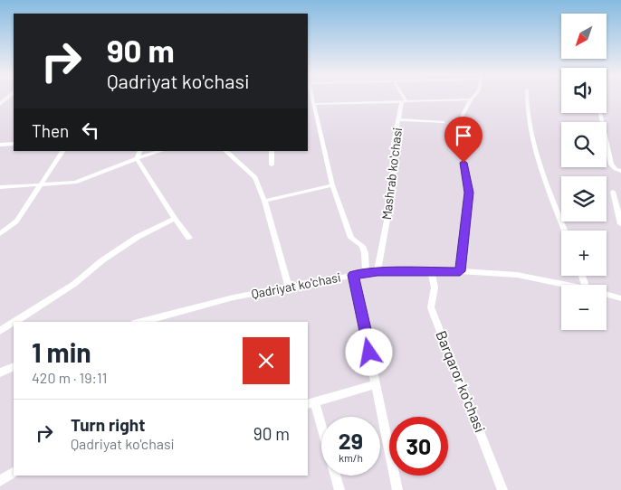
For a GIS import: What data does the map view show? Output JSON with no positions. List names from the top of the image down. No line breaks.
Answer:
{"streets":{"street":["Mashrab koʻchasi","Qadriyat ko'chasi","Barqaror koʻchasi"]},"crossings":[["Mashrab koʻchasi","Qadriyat ko'chasi"],["Qadriyat ko'chasi","Barqaror koʻchasi"]],"north":"bottom left","page":{"map_buttons":["+","−"],"turn":["90 m","Qadriyat ko'chasi"],"then":"Then","heading":["1 min","420 m · 19:11"],"list":[{"name":"Turn right","note":"Qadriyat ko'chasi","value":"90 m"}],"speed":"29 km/h","limit":"30"}}
